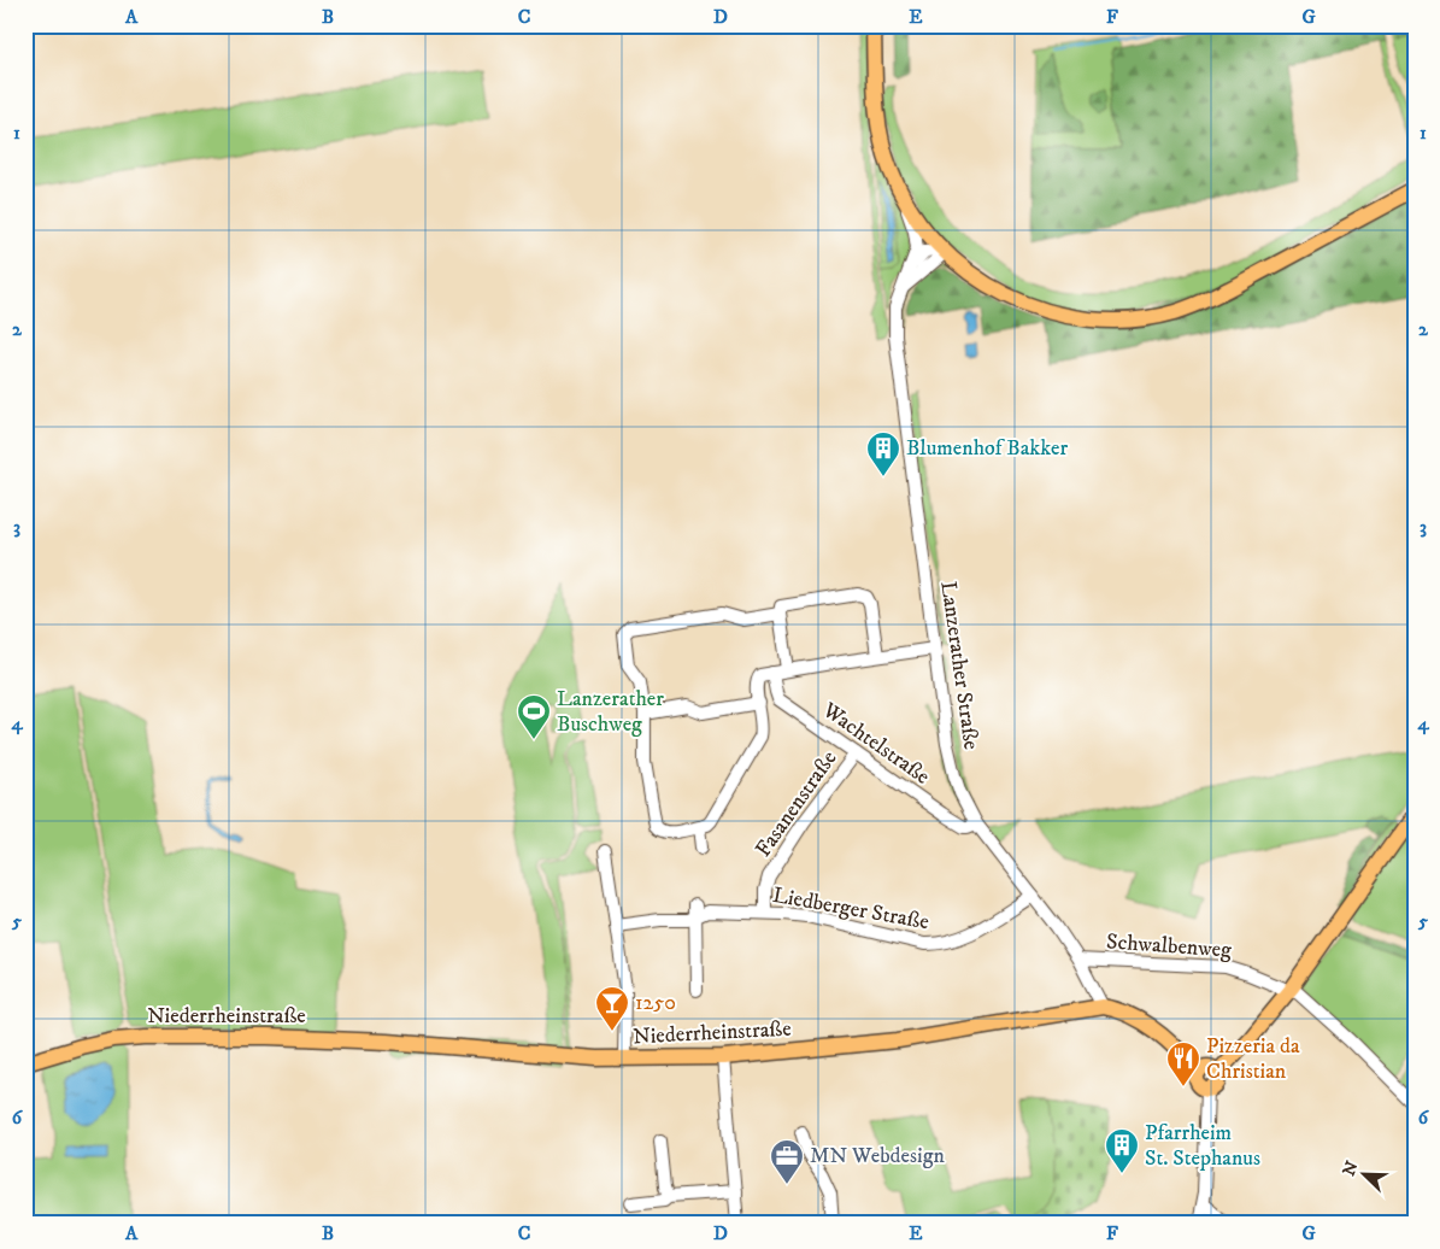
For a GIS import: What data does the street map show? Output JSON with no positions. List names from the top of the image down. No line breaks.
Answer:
{"streets":{"main road":["Niederrheinstraße"],"street":["Lanzerather Straße","Wachtelstraße","Fasanenstraße","Liedberger Straße","Schwalbenweg"]},"crossings":[["Lanzerather Straße","Wachtelstraße"],["Lanzerather Straße","Liedberger Straße"],["Lanzerather Straße","Schwalbenweg"],["Lanzerather Straße","Niederrheinstraße"],["Wachtelstraße","Fasanenstraße"],["Fasanenstraße","Liedberger Straße"]],"places":{"building":["Blumenhof Bakker","Pfarrheim St. Stephanus"],"sports":["Lanzerather Buschweg"],"bar":["1250"],"restaurant":["Pizzeria da Christian"],"office":["MN Webdesign"]},"north":"top left","grid":{"columns":["A","B","C","D","E","F","G"],"rows":["1","2","3","4","5","6"]}}
